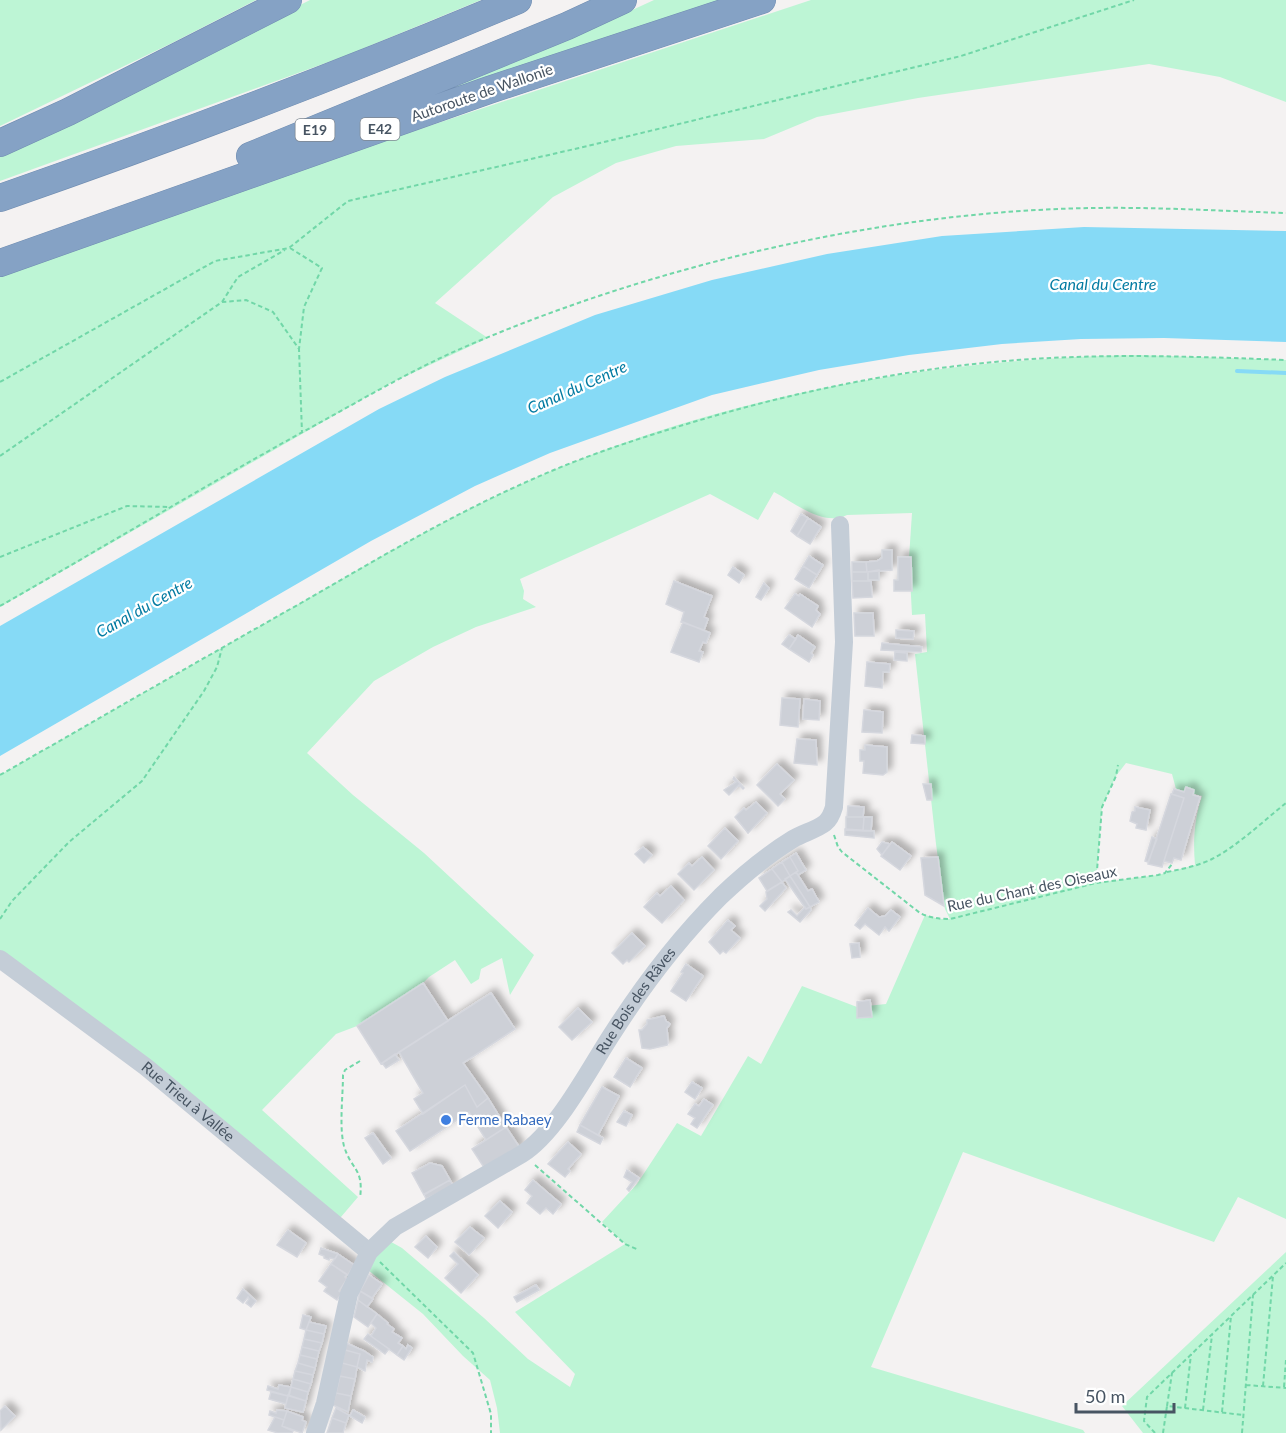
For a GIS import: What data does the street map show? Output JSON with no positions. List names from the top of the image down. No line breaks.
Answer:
{"streets":{"highway":["Autoroute de Wallonie","E42","E19"],"street":["Rue Bois des Râves","Rue Trieu à Vallée"],"path":["Rue du Chant des Oiseaux"]},"crossings":[["Rue du Chant des Oiseaux","Rue Bois des Râves"],["Rue Bois des Râves","Rue Trieu à Vallée"]],"water":["Canal du Centre"],"places":["Ferme Rabaey"],"scale_bar":"50 m"}
